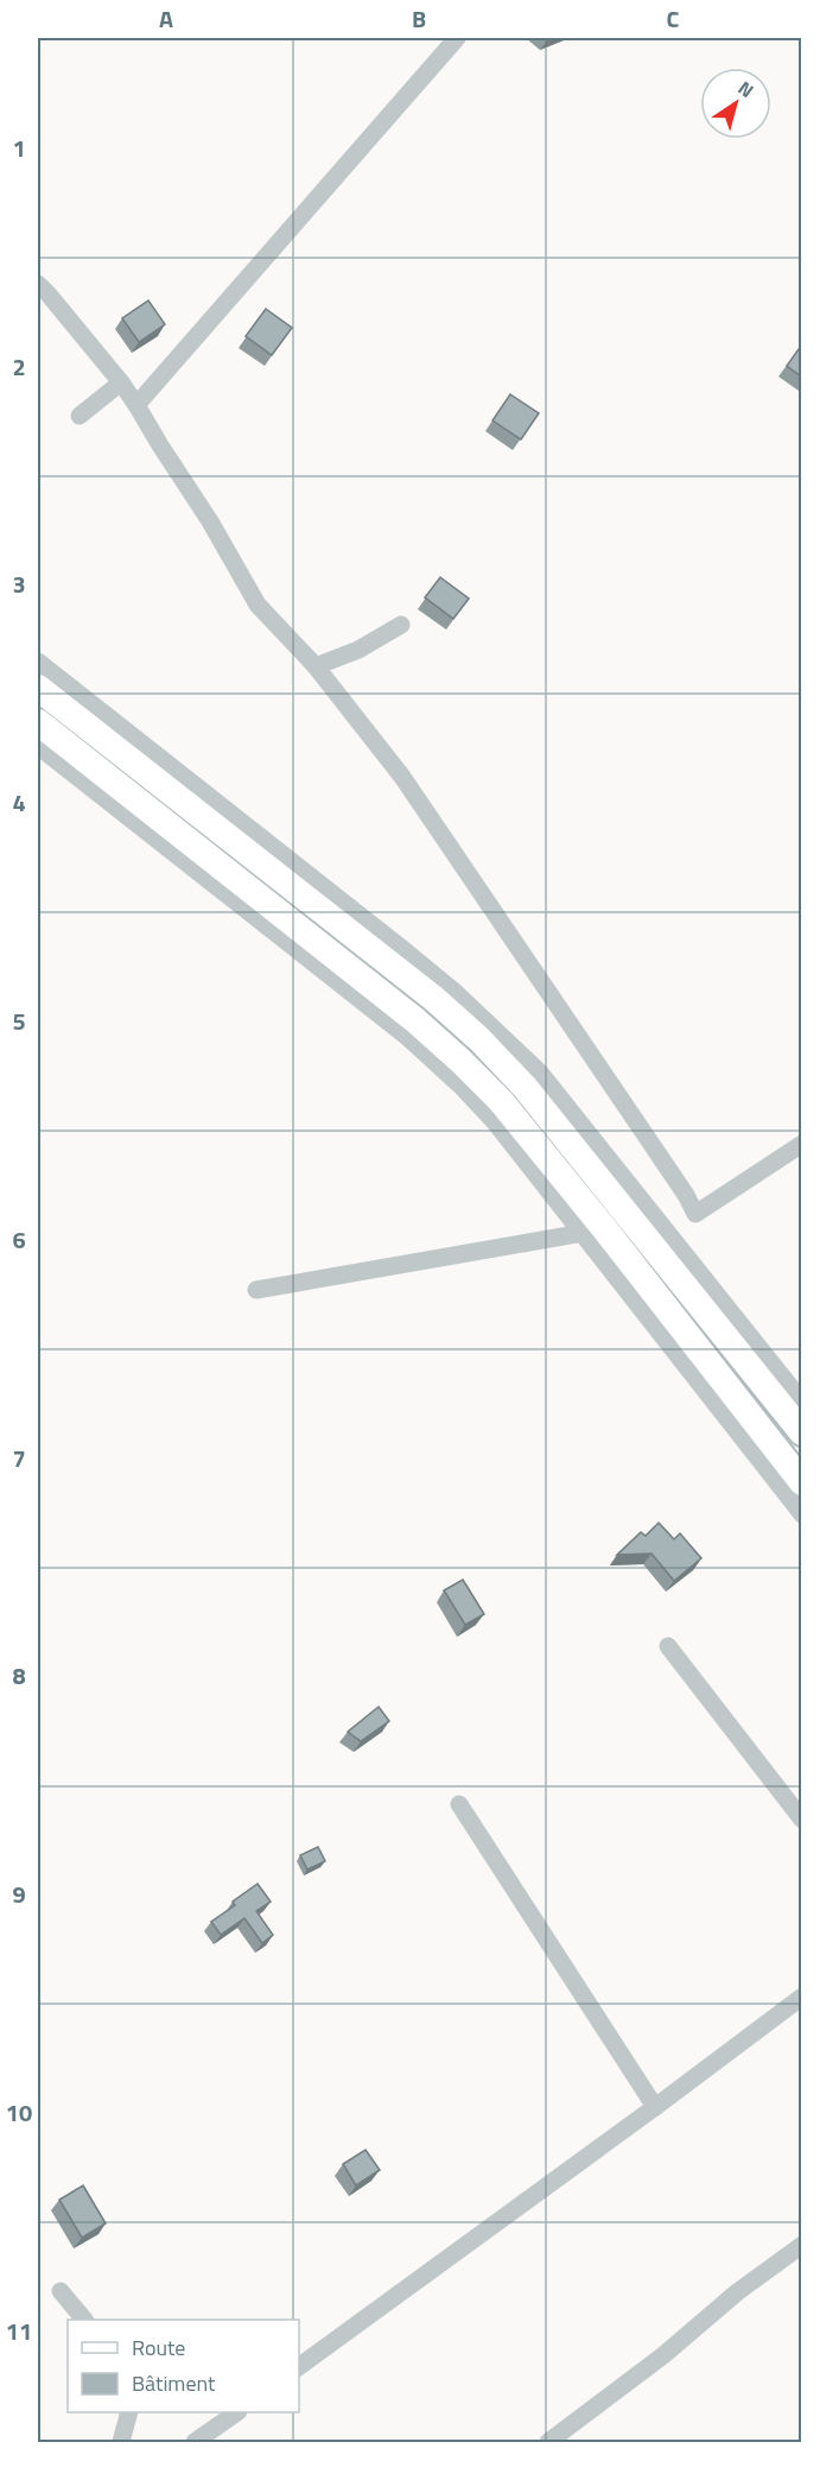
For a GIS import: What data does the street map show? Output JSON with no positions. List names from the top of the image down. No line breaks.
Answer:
{"legend":["Route","Bâtiment"],"north":"top right","grid":{"columns":["A","B","C"],"rows":["1","2","3","4","5","6","7","8","9","10","11"]}}
